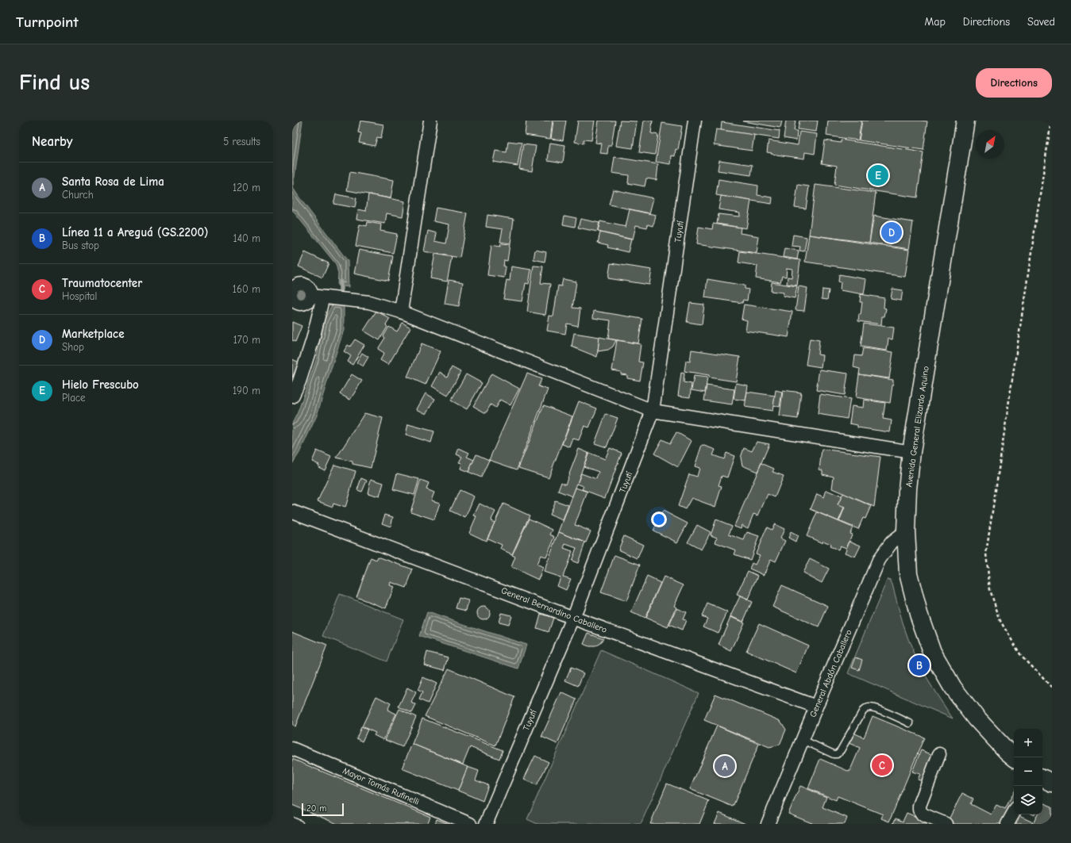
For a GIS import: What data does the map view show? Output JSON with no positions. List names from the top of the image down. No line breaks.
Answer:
{"streets":{"main road":["Avenida General Elizardo Aquino"],"street":["Tuyutí","General Bernardino Caballero","General Abdón Caballero","Mayor Tomás Rufinelli"]},"crossings":[["Tuyutí","General Bernardino Caballero"],["Avenida General Elizardo Aquino","General Abdón Caballero"],["General Bernardino Caballero","General Abdón Caballero"]],"scale_bar":"20 m","north":"top right","page":{"header":"Turnpoint","nav":["Map","Directions","Saved"],"buttons":"Directions","title":"Find us","heading":["Nearby","5 results"],"list":[{"mark":"A","name":"Santa Rosa de Lima","note":"Church","value":"120 m"},{"mark":"B","name":"Línea 11 a Areguá (GS.2200)","note":"Bus stop","value":"140 m"},{"mark":"C","name":"Traumatocenter","note":"Hospital","value":"160 m"},{"mark":"D","name":"Marketplace","note":"Shop","value":"170 m"},{"mark":"E","name":"Hielo Frescubo","note":"Place","value":"190 m"}],"pins":["E","D","B","C","A"],"map_buttons":["+","−"],"scale":"20 m"}}
